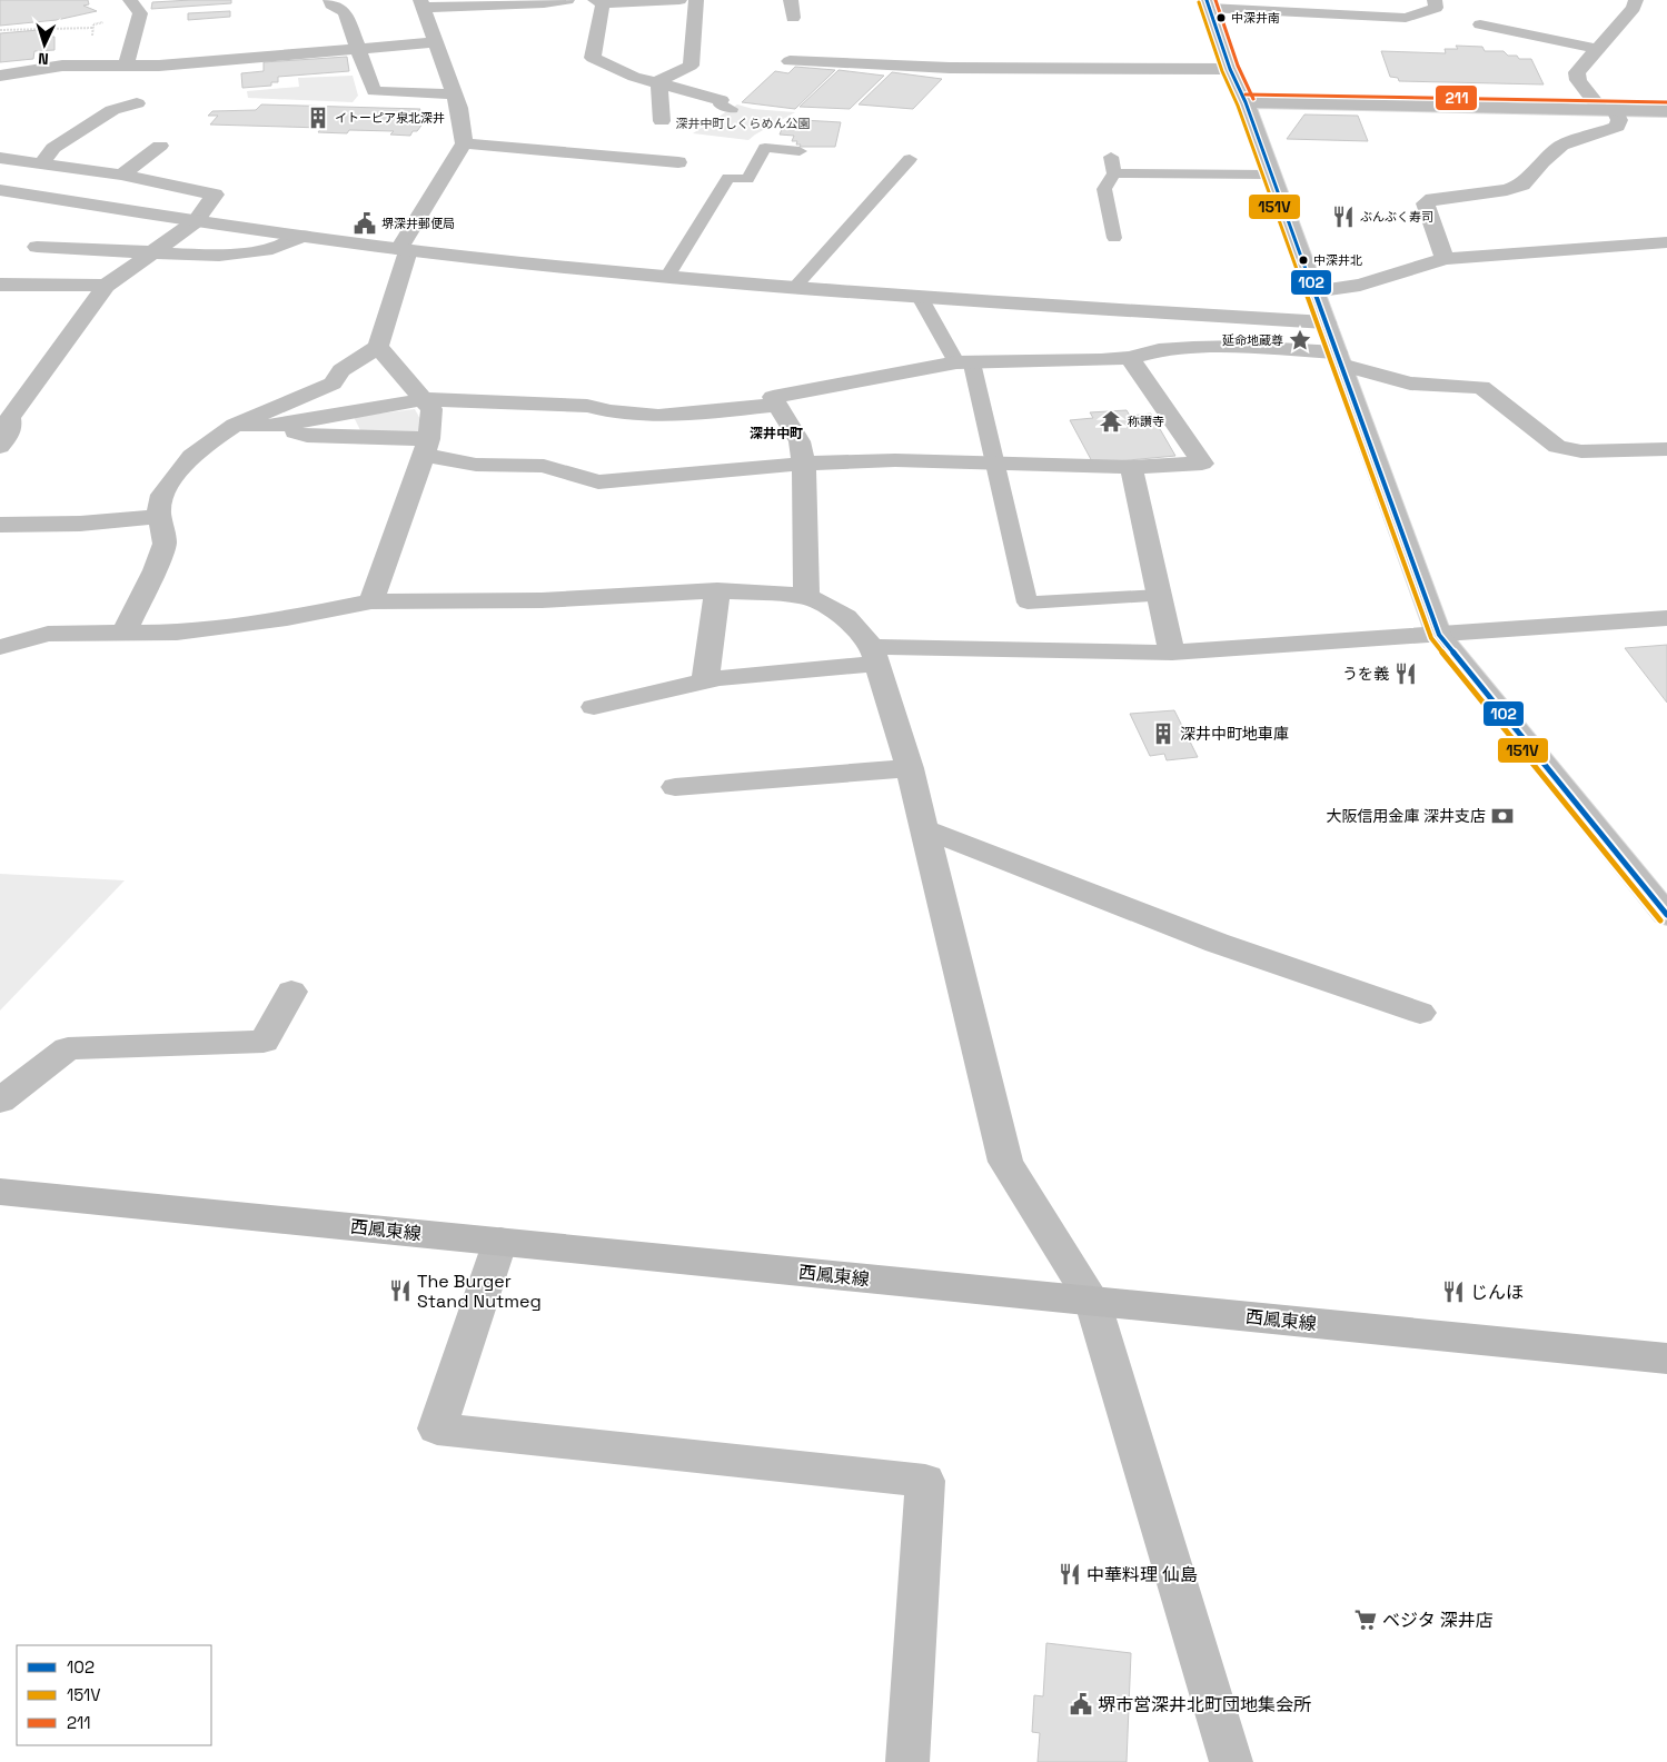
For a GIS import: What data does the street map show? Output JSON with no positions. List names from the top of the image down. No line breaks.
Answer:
{"streets":{"main road":["西鳳東線"]},"districts":["深井中町"],"parks":["深井中町しくらめん公園"],"places":{"other":["中深井南","中深井北"],"building":["イトーピア泉北深井","深井中町地車庫"],"restaurant":["ぶんぶく寿司","うを義","The Burger Stand Nutmeg","じんほ","中華料理 仙島"],"public building":["堺深井郵便局","堺市営深井北町団地集会所"],"place":["延命地蔵尊"],"temple":["称讃寺"],"bank":["大阪信用金庫 深井支店"],"supermarket":["ベジタ 深井店"]},"lines":["transit line 102","transit line 211","transit line 151V"],"legend":["102","151V","211"],"north":"bottom"}
